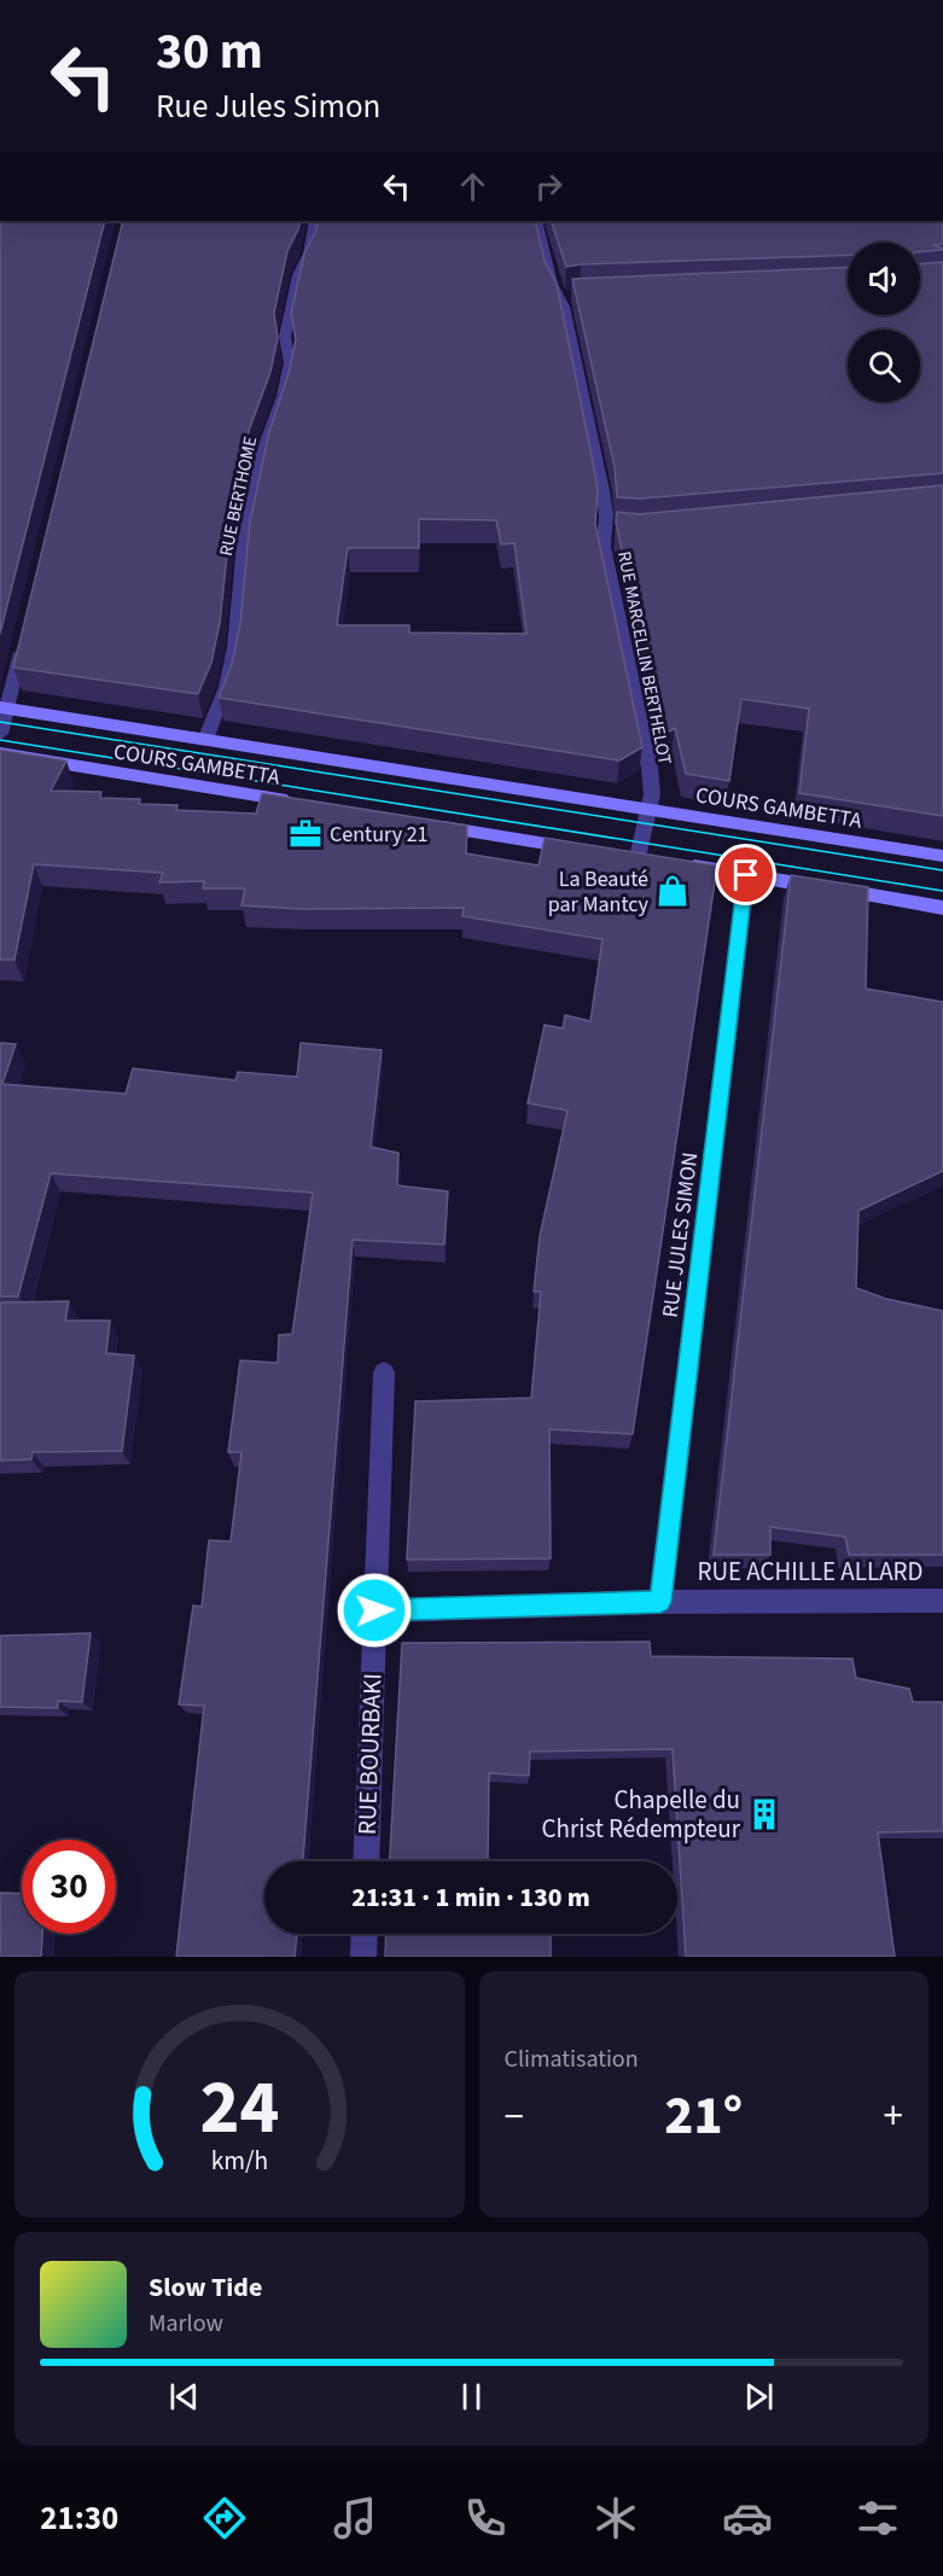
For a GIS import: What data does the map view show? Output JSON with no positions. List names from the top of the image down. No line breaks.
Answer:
{"streets":{"main road":["COURS GAMBETTA"],"street":["RUE BERTHOME","RUE MARCELLIN BERTHELOT","RUE JULES SIMON","RUE ACHILLE ALLARD","RUE BOURBAKI"]},"crossings":[["RUE BERTHOME","COURS GAMBETTA"],["RUE MARCELLIN BERTHELOT","COURS GAMBETTA"],["RUE JULES SIMON","RUE ACHILLE ALLARD"],["RUE ACHILLE ALLARD","RUE BOURBAKI"]],"places":{"office":["Century 21"],"shop":["La Beauté par Mantcy"],"building":["Chapelle du Christ Rédempteur"]},"page":{"turn":["30 m","Rue Jules Simon"],"limit":"30","trip":"21:31 · 1 min · 130 m","tile":"Climatisation","heat":["−","21°","+"],"song":["Slow Tide","Marlow"],"tabs":"21:30","gauge":["24","km/h"]}}
